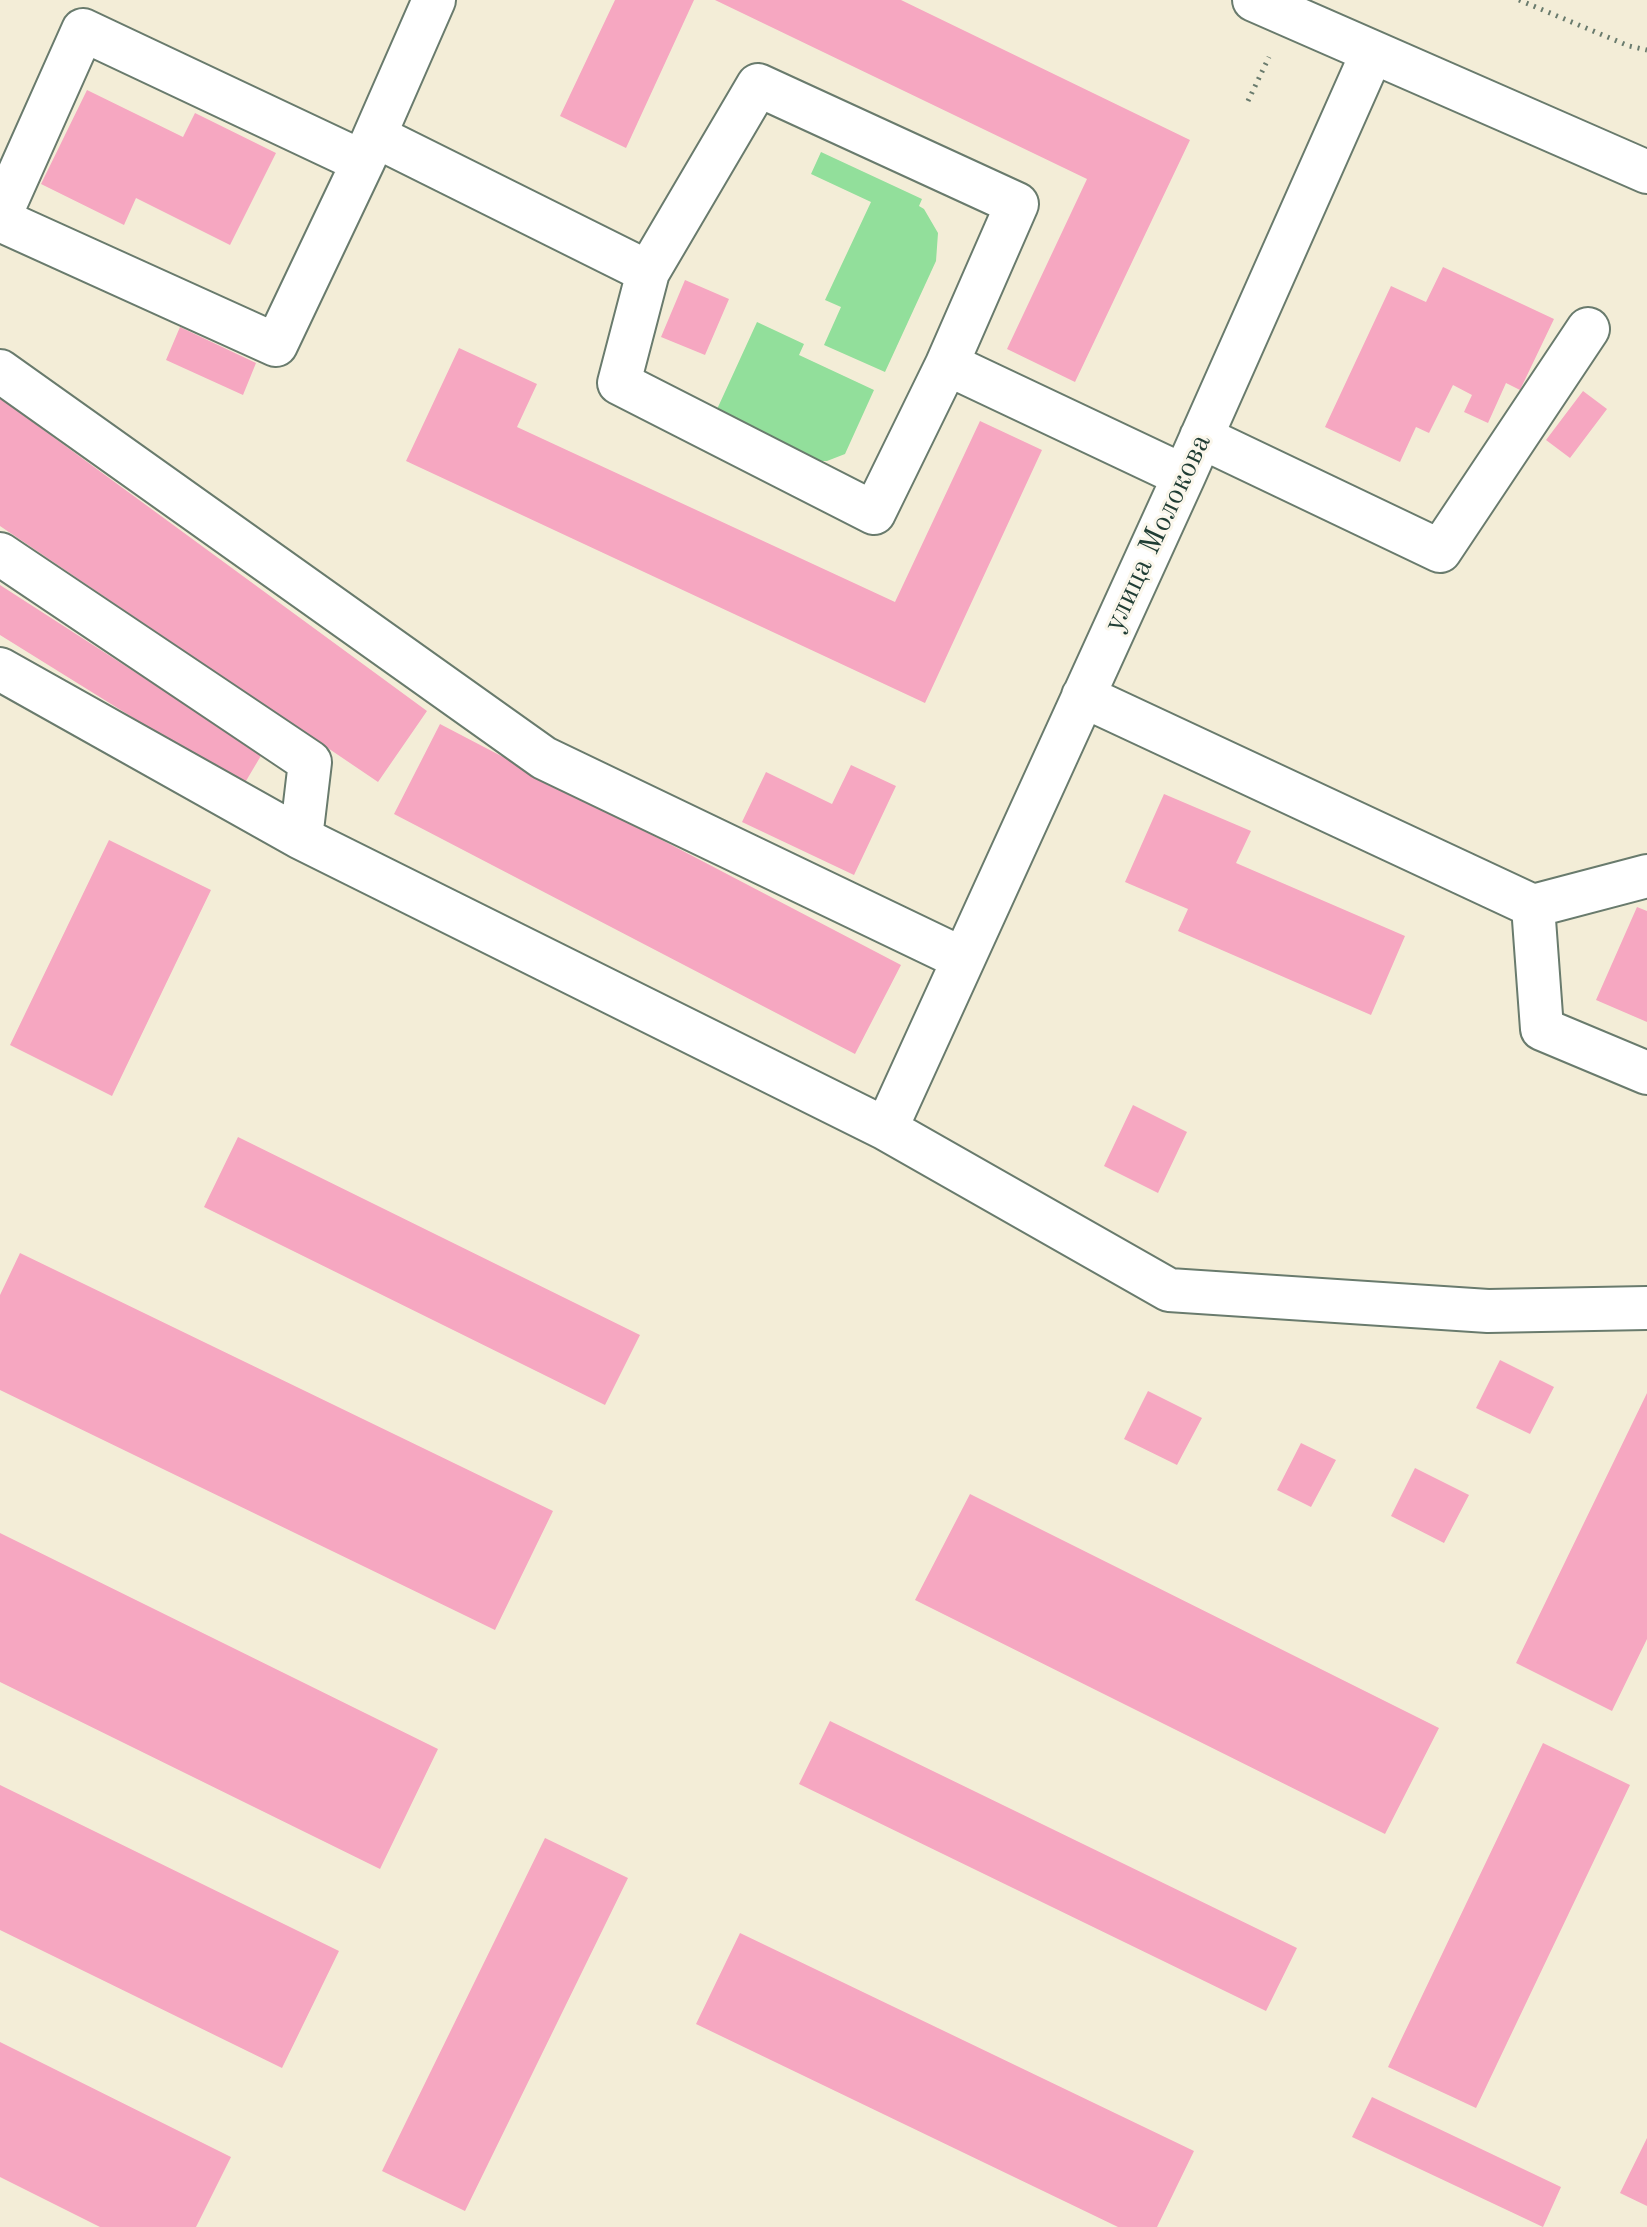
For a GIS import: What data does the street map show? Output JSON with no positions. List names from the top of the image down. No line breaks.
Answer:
{"streets":{"street":["улица Молокова"]}}
